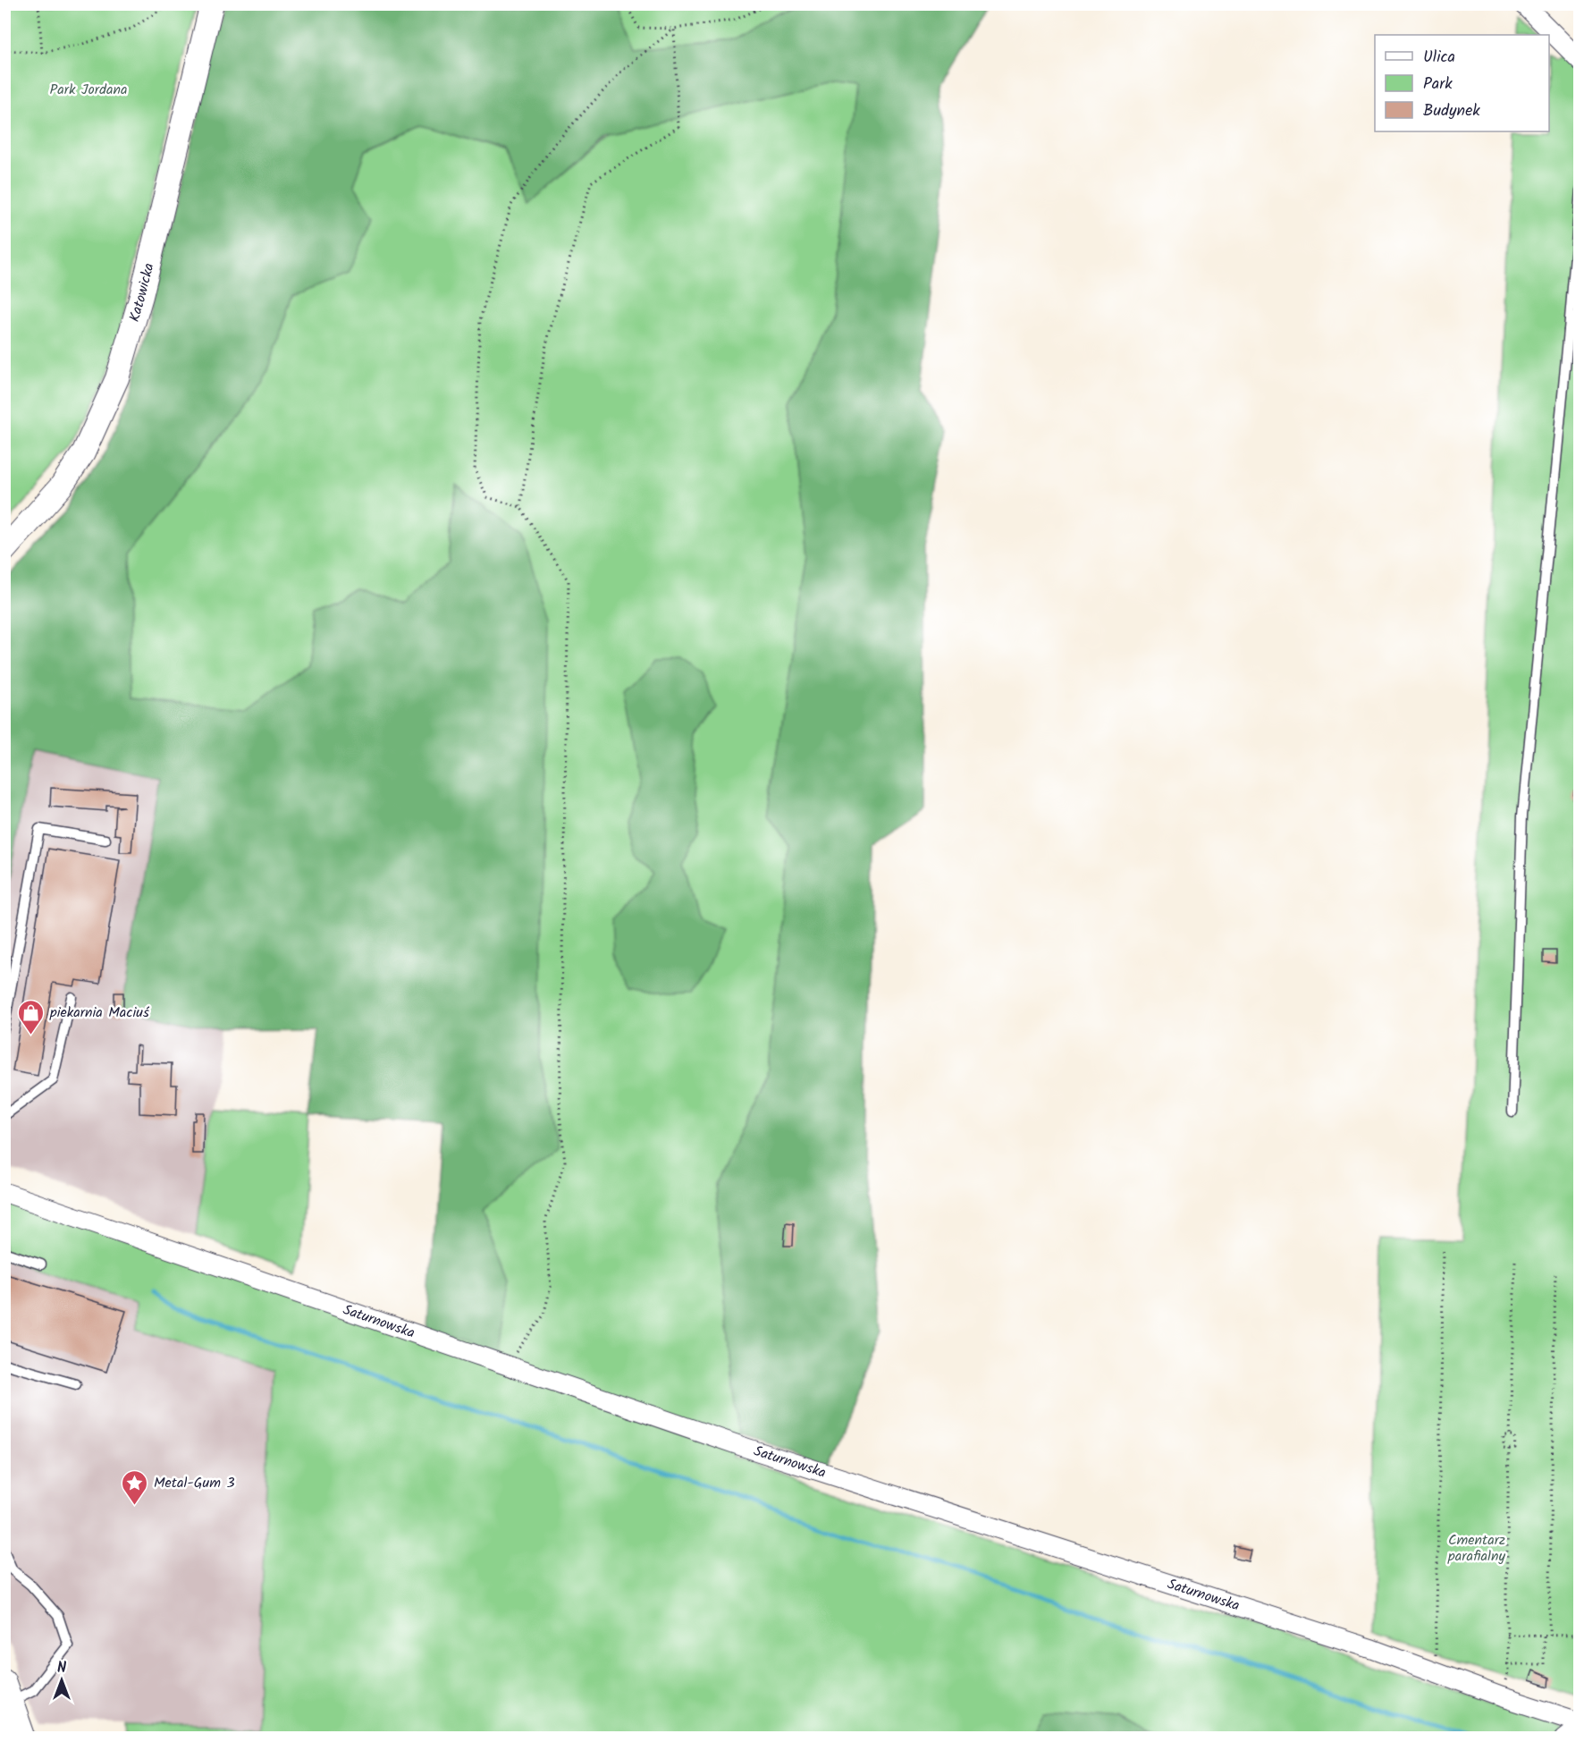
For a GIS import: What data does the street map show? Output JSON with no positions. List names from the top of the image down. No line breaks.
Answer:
{"streets":{"street":["Katowicka","Saturnowska"]},"parks":["Park Jordana","Cmentarz parafialny"],"places":{"shop":["piekarnia Maciuś"],"place":["Metal-Gum 3"]},"legend":["Ulica","Park","Budynek"],"north":"top"}
